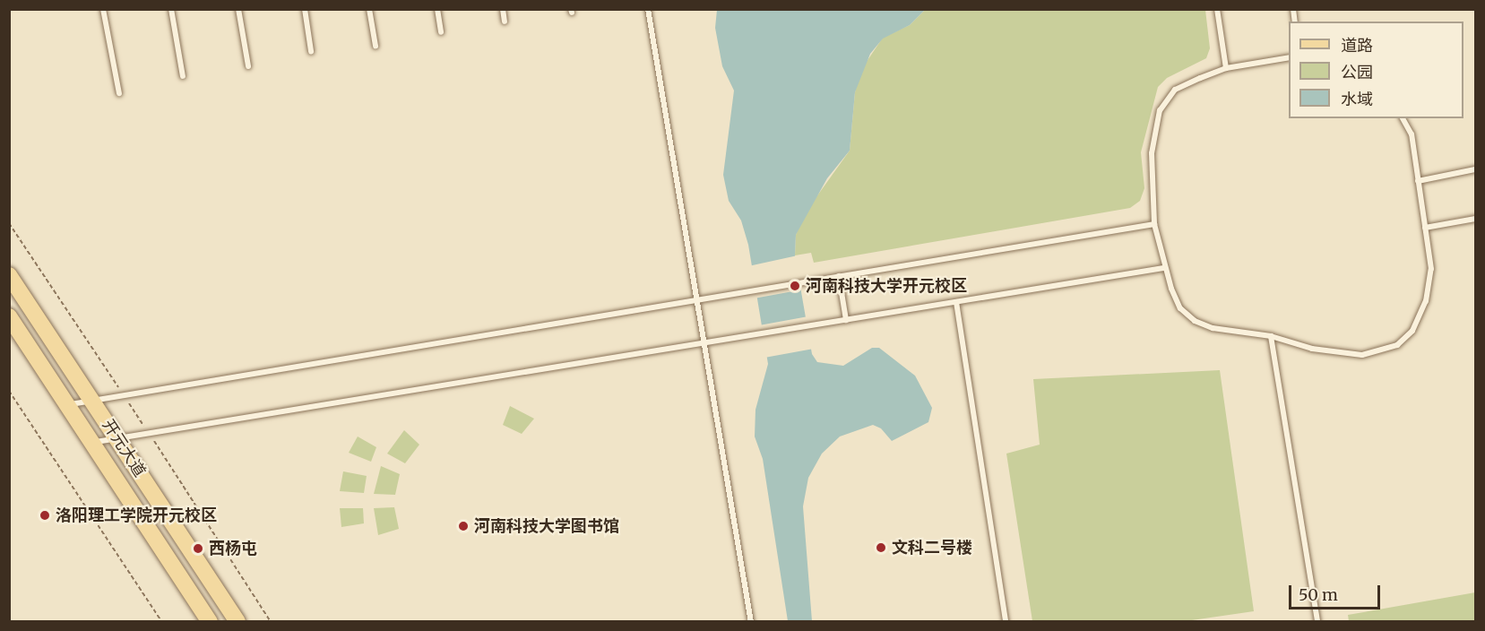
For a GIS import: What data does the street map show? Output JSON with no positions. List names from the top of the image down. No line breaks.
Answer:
{"streets":{"main road":["开元大道"]},"places":["河南科技大学开元校区","洛阳理工学院开元校区","河南科技大学图书馆","文科二号楼","西杨屯"],"legend":["道路","公园","水域"],"scale_bar":"50 m"}
